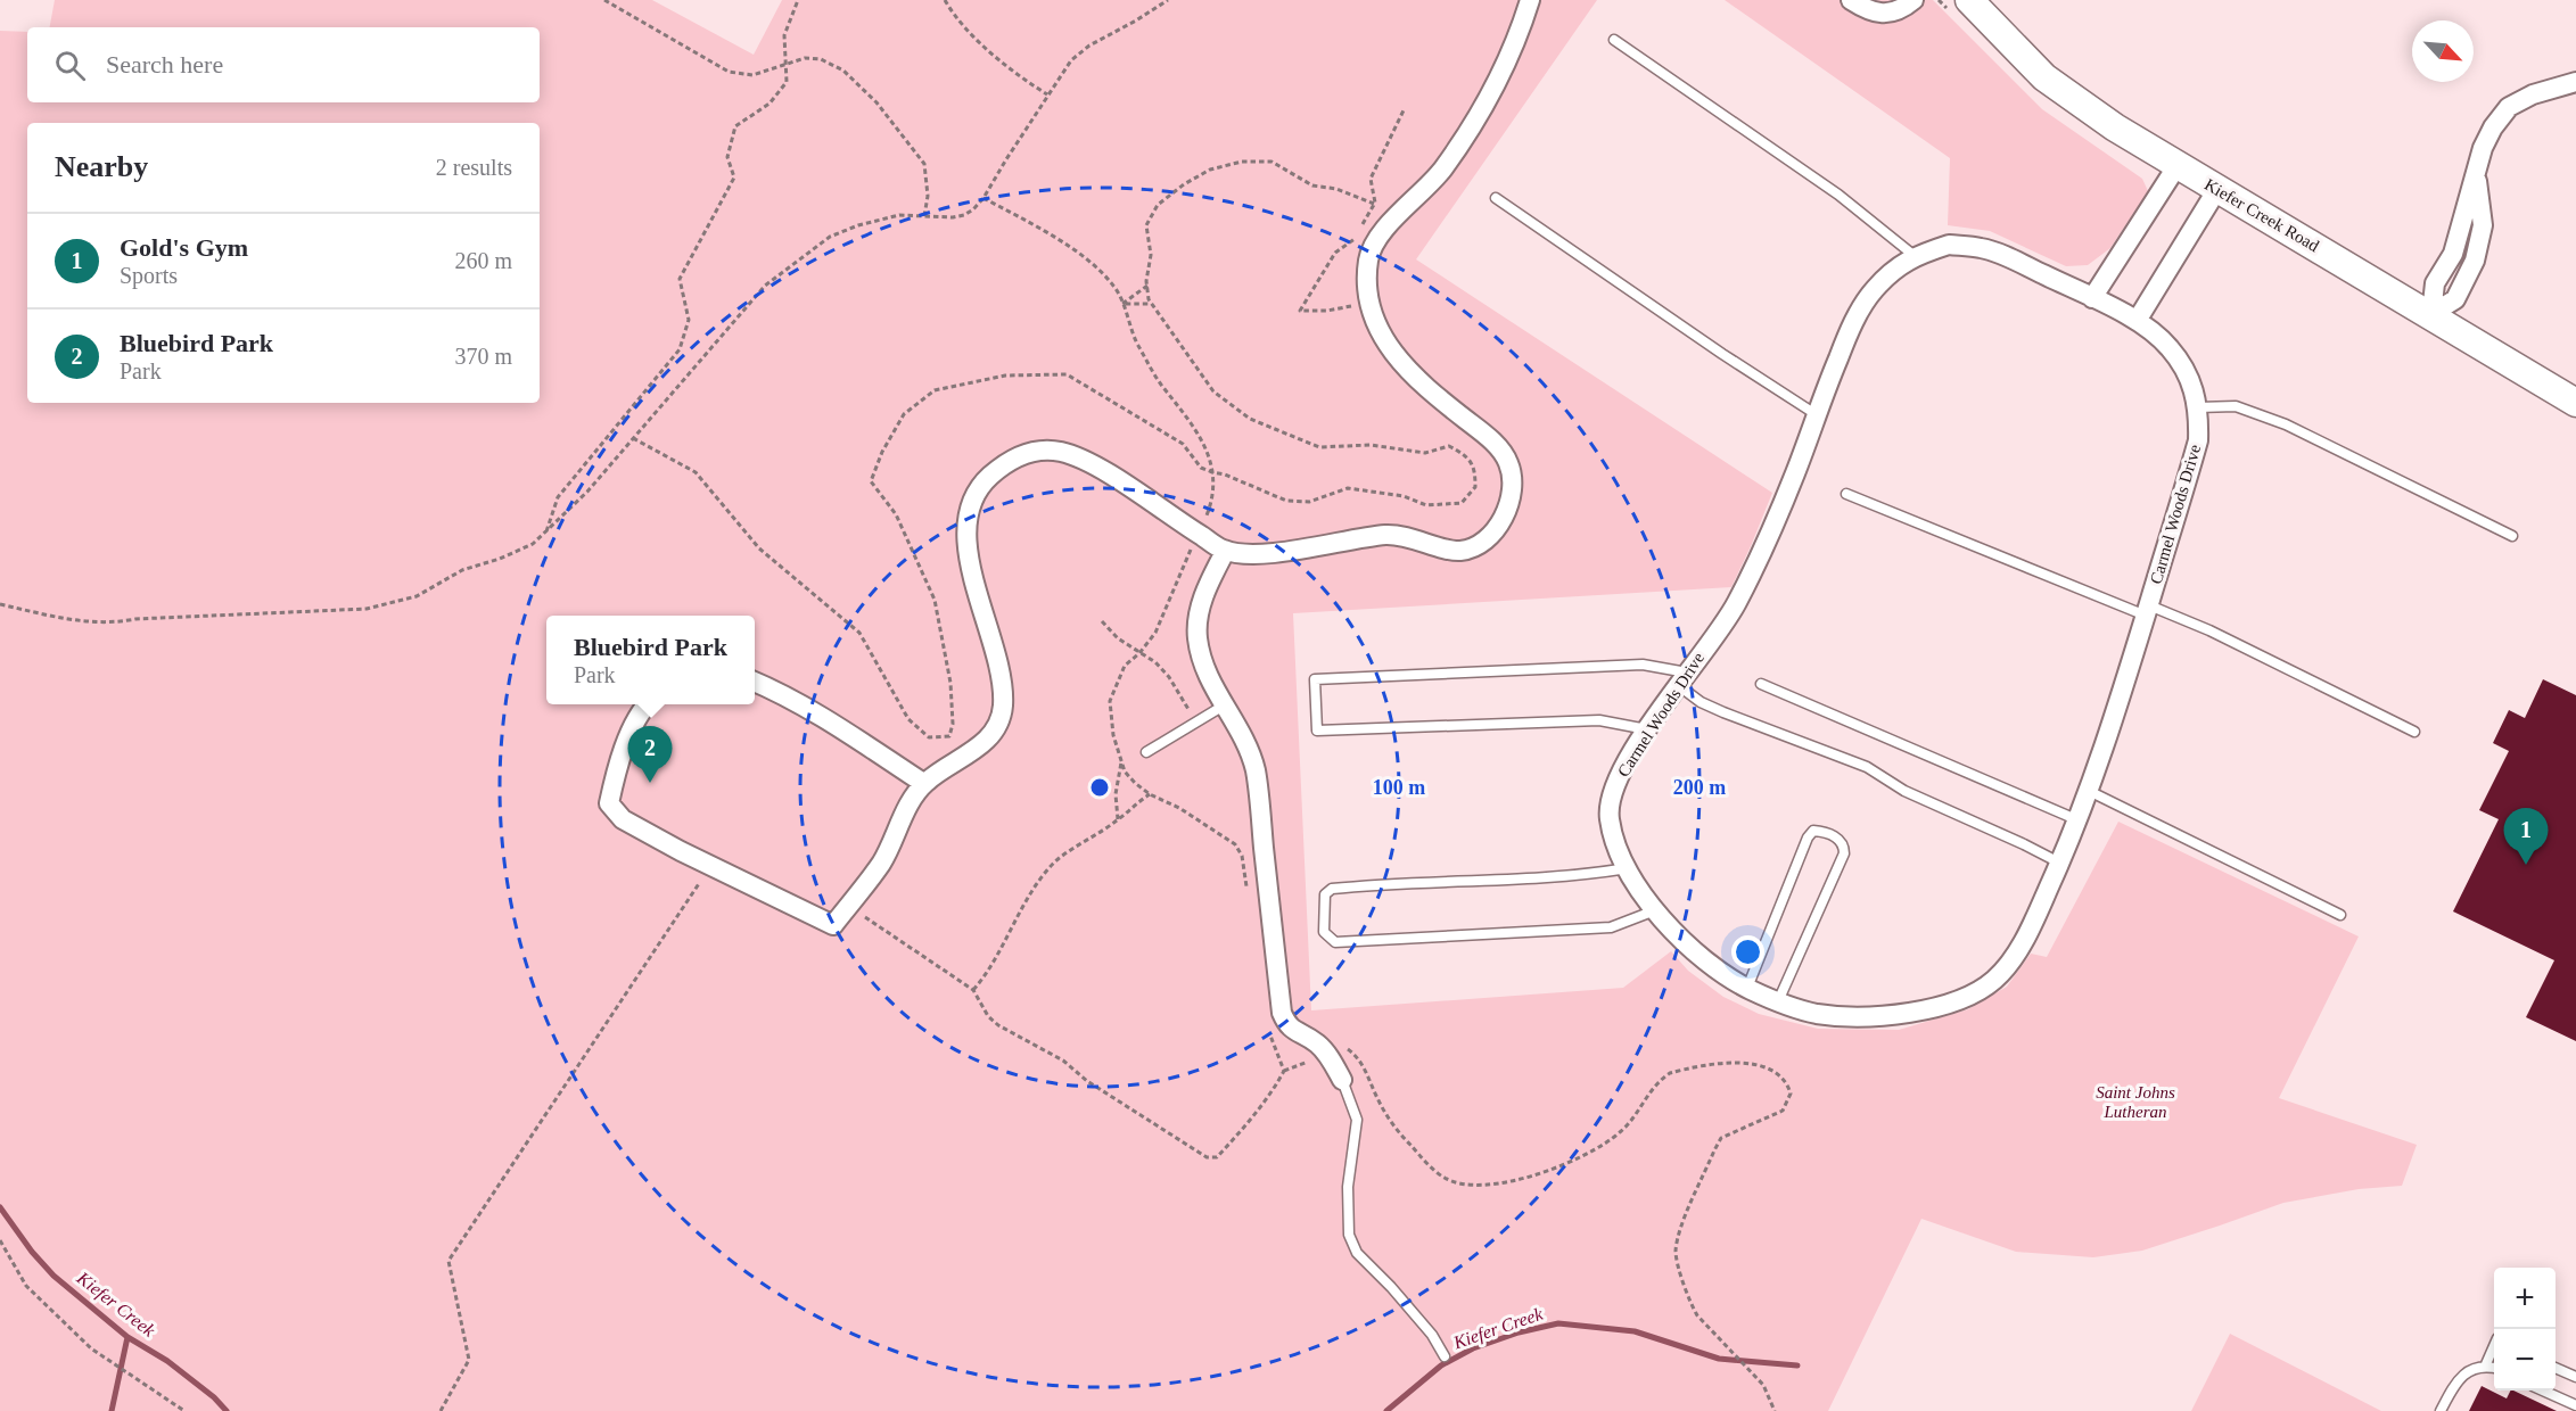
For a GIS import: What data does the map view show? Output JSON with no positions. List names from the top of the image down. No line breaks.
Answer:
{"streets":{"street":["Kiefer Creek Road","Carmel Woods Drive"]},"water":["Kiefer Creek"],"parks":["Saint Johns Lutheran"],"north":"bottom right","page":{"search":"Search here","heading":["Nearby","2 results"],"list":[{"mark":"1","name":"Gold's Gym","note":"Sports","value":"260 m"},{"mark":"2","name":"Bluebird Park","note":"Park","value":"370 m"}],"popup":["Bluebird Park","Park"],"pins":["2","1"],"map_buttons":["+","−"]},"rings":["100 m","200 m"]}
